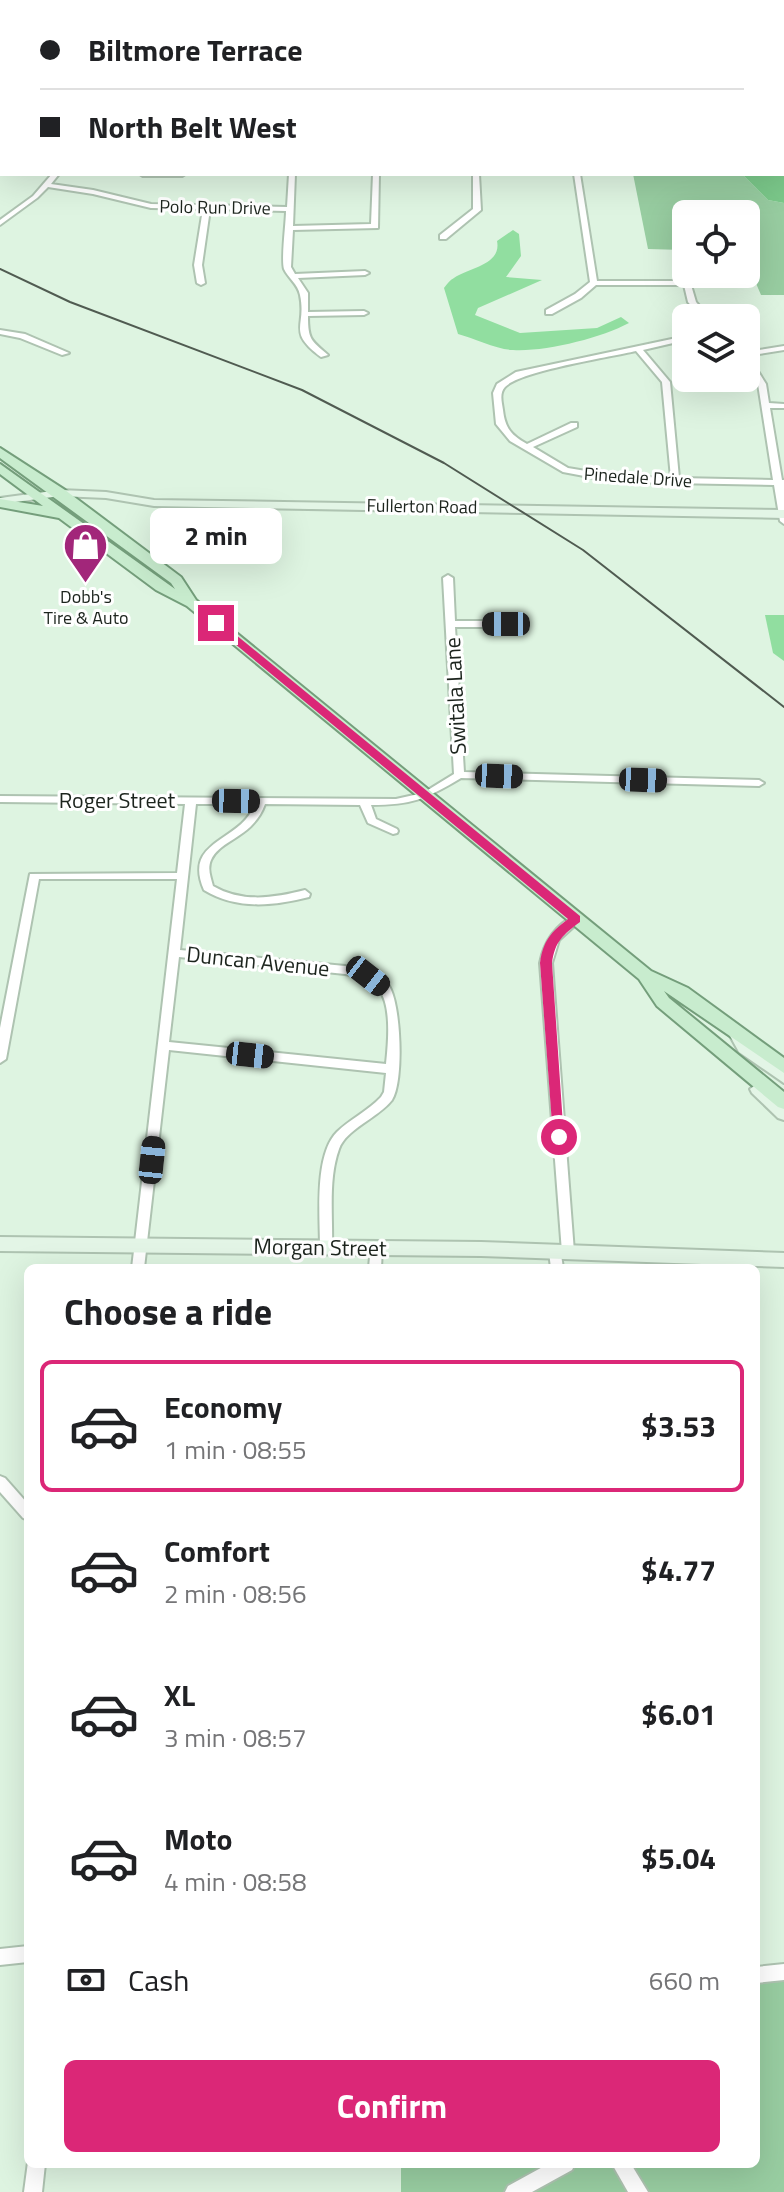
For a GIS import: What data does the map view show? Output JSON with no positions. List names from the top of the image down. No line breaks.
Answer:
{"streets":{"street":["Polo Run Drive","Pinedale Drive","Fullerton Road","Switala Lane","Roger Street","Duncan Avenue","Morgan Street"]},"crossings":[["Switala Lane","Roger Street"],["Duncan Avenue","Morgan Street"]],"places":{"shop":["Dobb's Tire & Auto"]},"page":{"banner":["Biltmore Terrace","North Belt West"],"bubble":"2 min","heading":"Choose a ride","list":[{"name":"Economy","note":"1 min · 08:55","value":"$3.53"},{"name":"Comfort","note":"2 min · 08:56","value":"$4.77"},{"name":"XL","note":"3 min · 08:57","value":"$6.01"},{"name":"Moto","note":"4 min · 08:58","value":"$5.04"}],"pay":["Cash","660 m"],"buttons":"Confirm"}}
